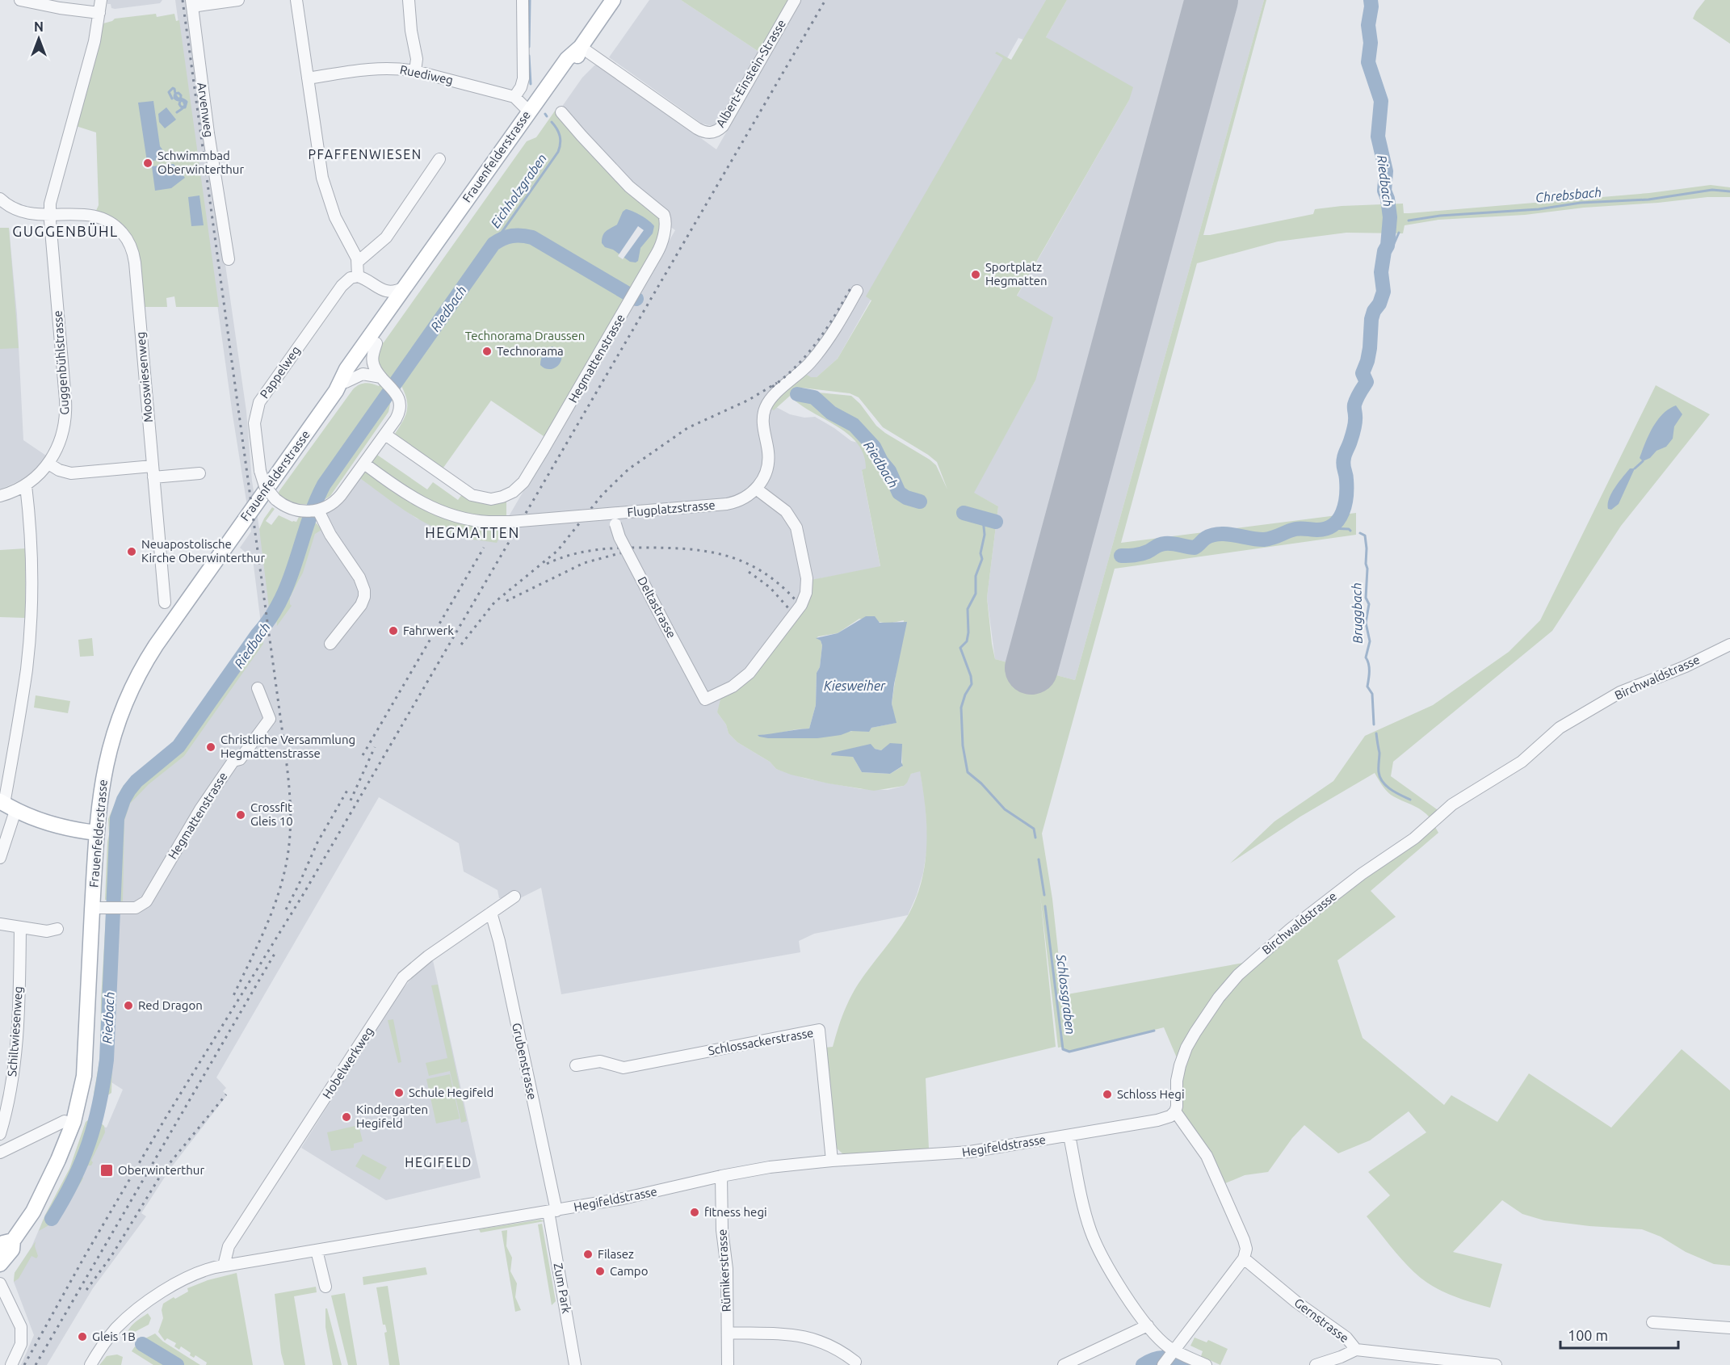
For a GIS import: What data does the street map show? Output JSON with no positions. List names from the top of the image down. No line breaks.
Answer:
{"streets":{"main road":["Frauenfelderstrasse"],"street":["Albert-Einstein-Strasse","Ruediweg","Arvenweg","Hegmattenstrasse","Guggenbühlstrasse","Pappelweg","Mooswiesenweg","Flugplatzstrasse","Deltastrasse","Birchwaldstrasse","Schiltwiesenweg","Schlossackerstrasse","Grubenstrasse","Hobelwerkweg","Hegifeldstrasse","Rümikerstrasse","Zum Park","Gernstrasse"]},"crossings":[["Albert-Einstein-Strasse","Frauenfelderstrasse"],["Frauenfelderstrasse","Hegmattenstrasse"],["Guggenbühlstrasse","Mooswiesenweg"],["Flugplatzstrasse","Deltastrasse"],["Birchwaldstrasse","Hegifeldstrasse"],["Schlossackerstrasse","Hegifeldstrasse"],["Grubenstrasse","Hobelwerkweg"],["Grubenstrasse","Hegifeldstrasse"],["Grubenstrasse","Zum Park"],["Hobelwerkweg","Hegifeldstrasse"],["Hegifeldstrasse","Rümikerstrasse"],["Hegifeldstrasse","Zum Park"]],"districts":["PFAFFENWIESEN","GUGGENBÜHL","HEGMATTEN","HEGIFELD"],"water":["Riedbach","Eichholzgraben","Chrebsbach","Bruggbach","Kiesweiher","Schlossgraben"],"parks":["Technorama Draussen"],"places":{"other":["Schwimmbad Oberwinterthur","Sportplatz Hegmatten","Technorama","Neuapostolische Kirche Oberwinterthur","Fahrwerk","Christliche Versammlung Hegmattenstrasse","Crossfit Gleis 10","Red Dragon","Schule Hegifeld","Schloss Hegi","Kindergarten Hegifeld","fitness hegi","Filasez","Campo","Gleis 1B"],"transit":["Oberwinterthur"]},"scale_bar":"100 m","north":"top"}
